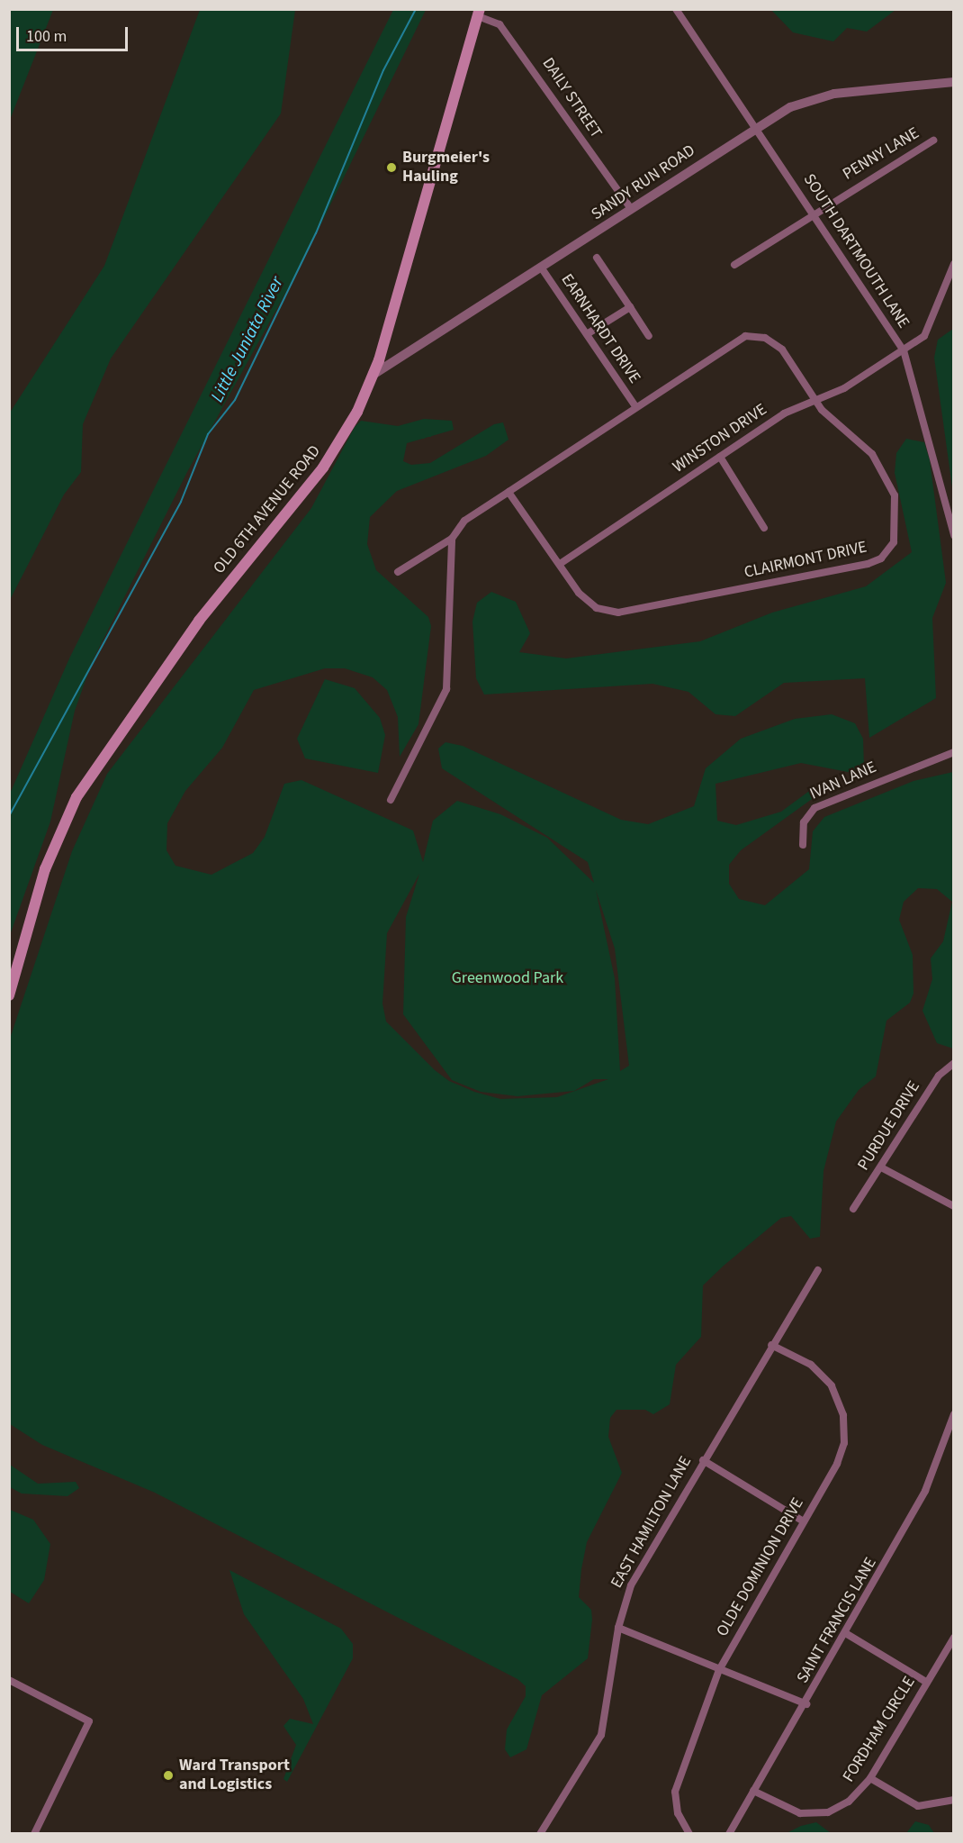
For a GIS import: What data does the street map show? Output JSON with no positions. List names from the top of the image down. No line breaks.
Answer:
{"streets":{"main road":["OLD 6TH AVENUE ROAD"],"street":["DAILY STREET","PENNY LANE","SANDY RUN ROAD","SOUTH DARTMOUTH LANE","EARNHARDT DRIVE","WINSTON DRIVE","CLAIRMONT DRIVE","IVAN LANE","PURDUE DRIVE","EAST HAMILTON LANE","OLDE DOMINION DRIVE","SAINT FRANCIS LANE","FORDHAM CIRCLE"]},"crossings":[["DAILY STREET","SANDY RUN ROAD"],["DAILY STREET","OLD 6TH AVENUE ROAD"],["PENNY LANE","SOUTH DARTMOUTH LANE"],["SANDY RUN ROAD","SOUTH DARTMOUTH LANE"],["SANDY RUN ROAD","EARNHARDT DRIVE"],["SANDY RUN ROAD","OLD 6TH AVENUE ROAD"],["SOUTH DARTMOUTH LANE","WINSTON DRIVE"],["EARNHARDT DRIVE","CLAIRMONT DRIVE"],["WINSTON DRIVE","CLAIRMONT DRIVE"],["EAST HAMILTON LANE","OLDE DOMINION DRIVE"],["SAINT FRANCIS LANE","FORDHAM CIRCLE"]],"water":["Little Juniata River"],"parks":["Greenwood Park"],"places":["Burgmeier's Hauling","Ward Transport and Logistics"],"scale_bar":"100 m"}
